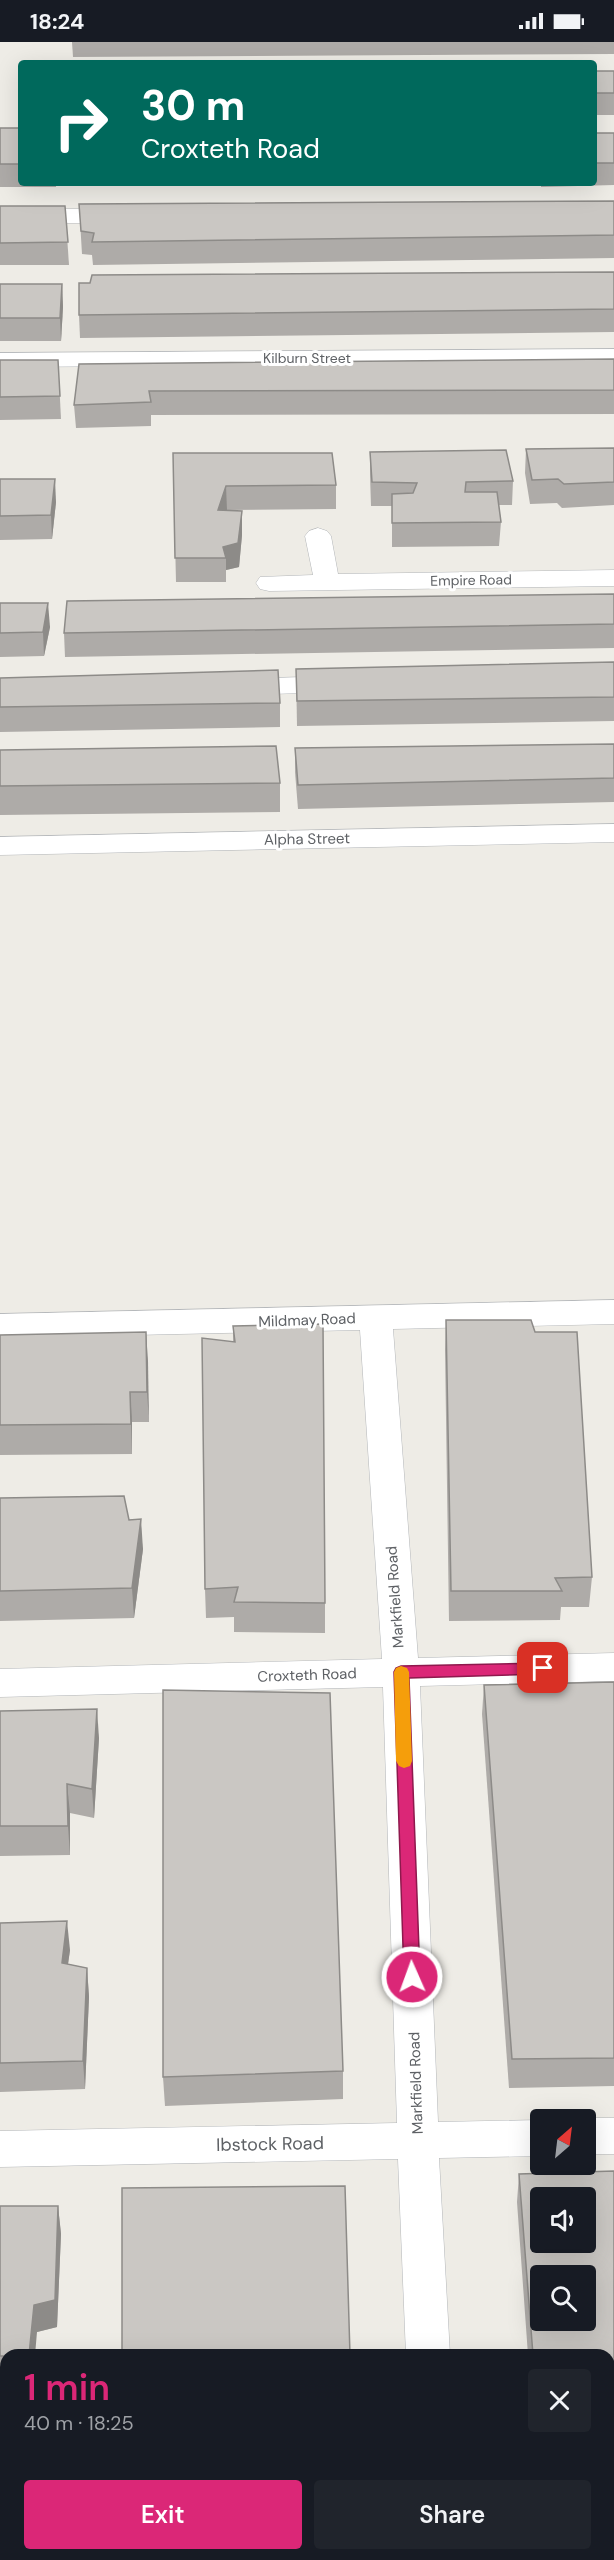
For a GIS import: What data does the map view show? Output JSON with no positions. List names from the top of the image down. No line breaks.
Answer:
{"streets":{"street":["Kilburn Street","Empire Road","Alpha Street","Mildmay Road","Markfield Road","Croxteth Road","Ibstock Road"]},"crossings":[["Mildmay Road","Markfield Road"],["Markfield Road","Croxteth Road"],["Markfield Road","Ibstock Road"]],"north":"top right","page":{"status":"18:24","turn":["30 m","Croxteth Road"],"heading":["1 min","40 m · 18:25"],"buttons":["Exit","Share"]}}
